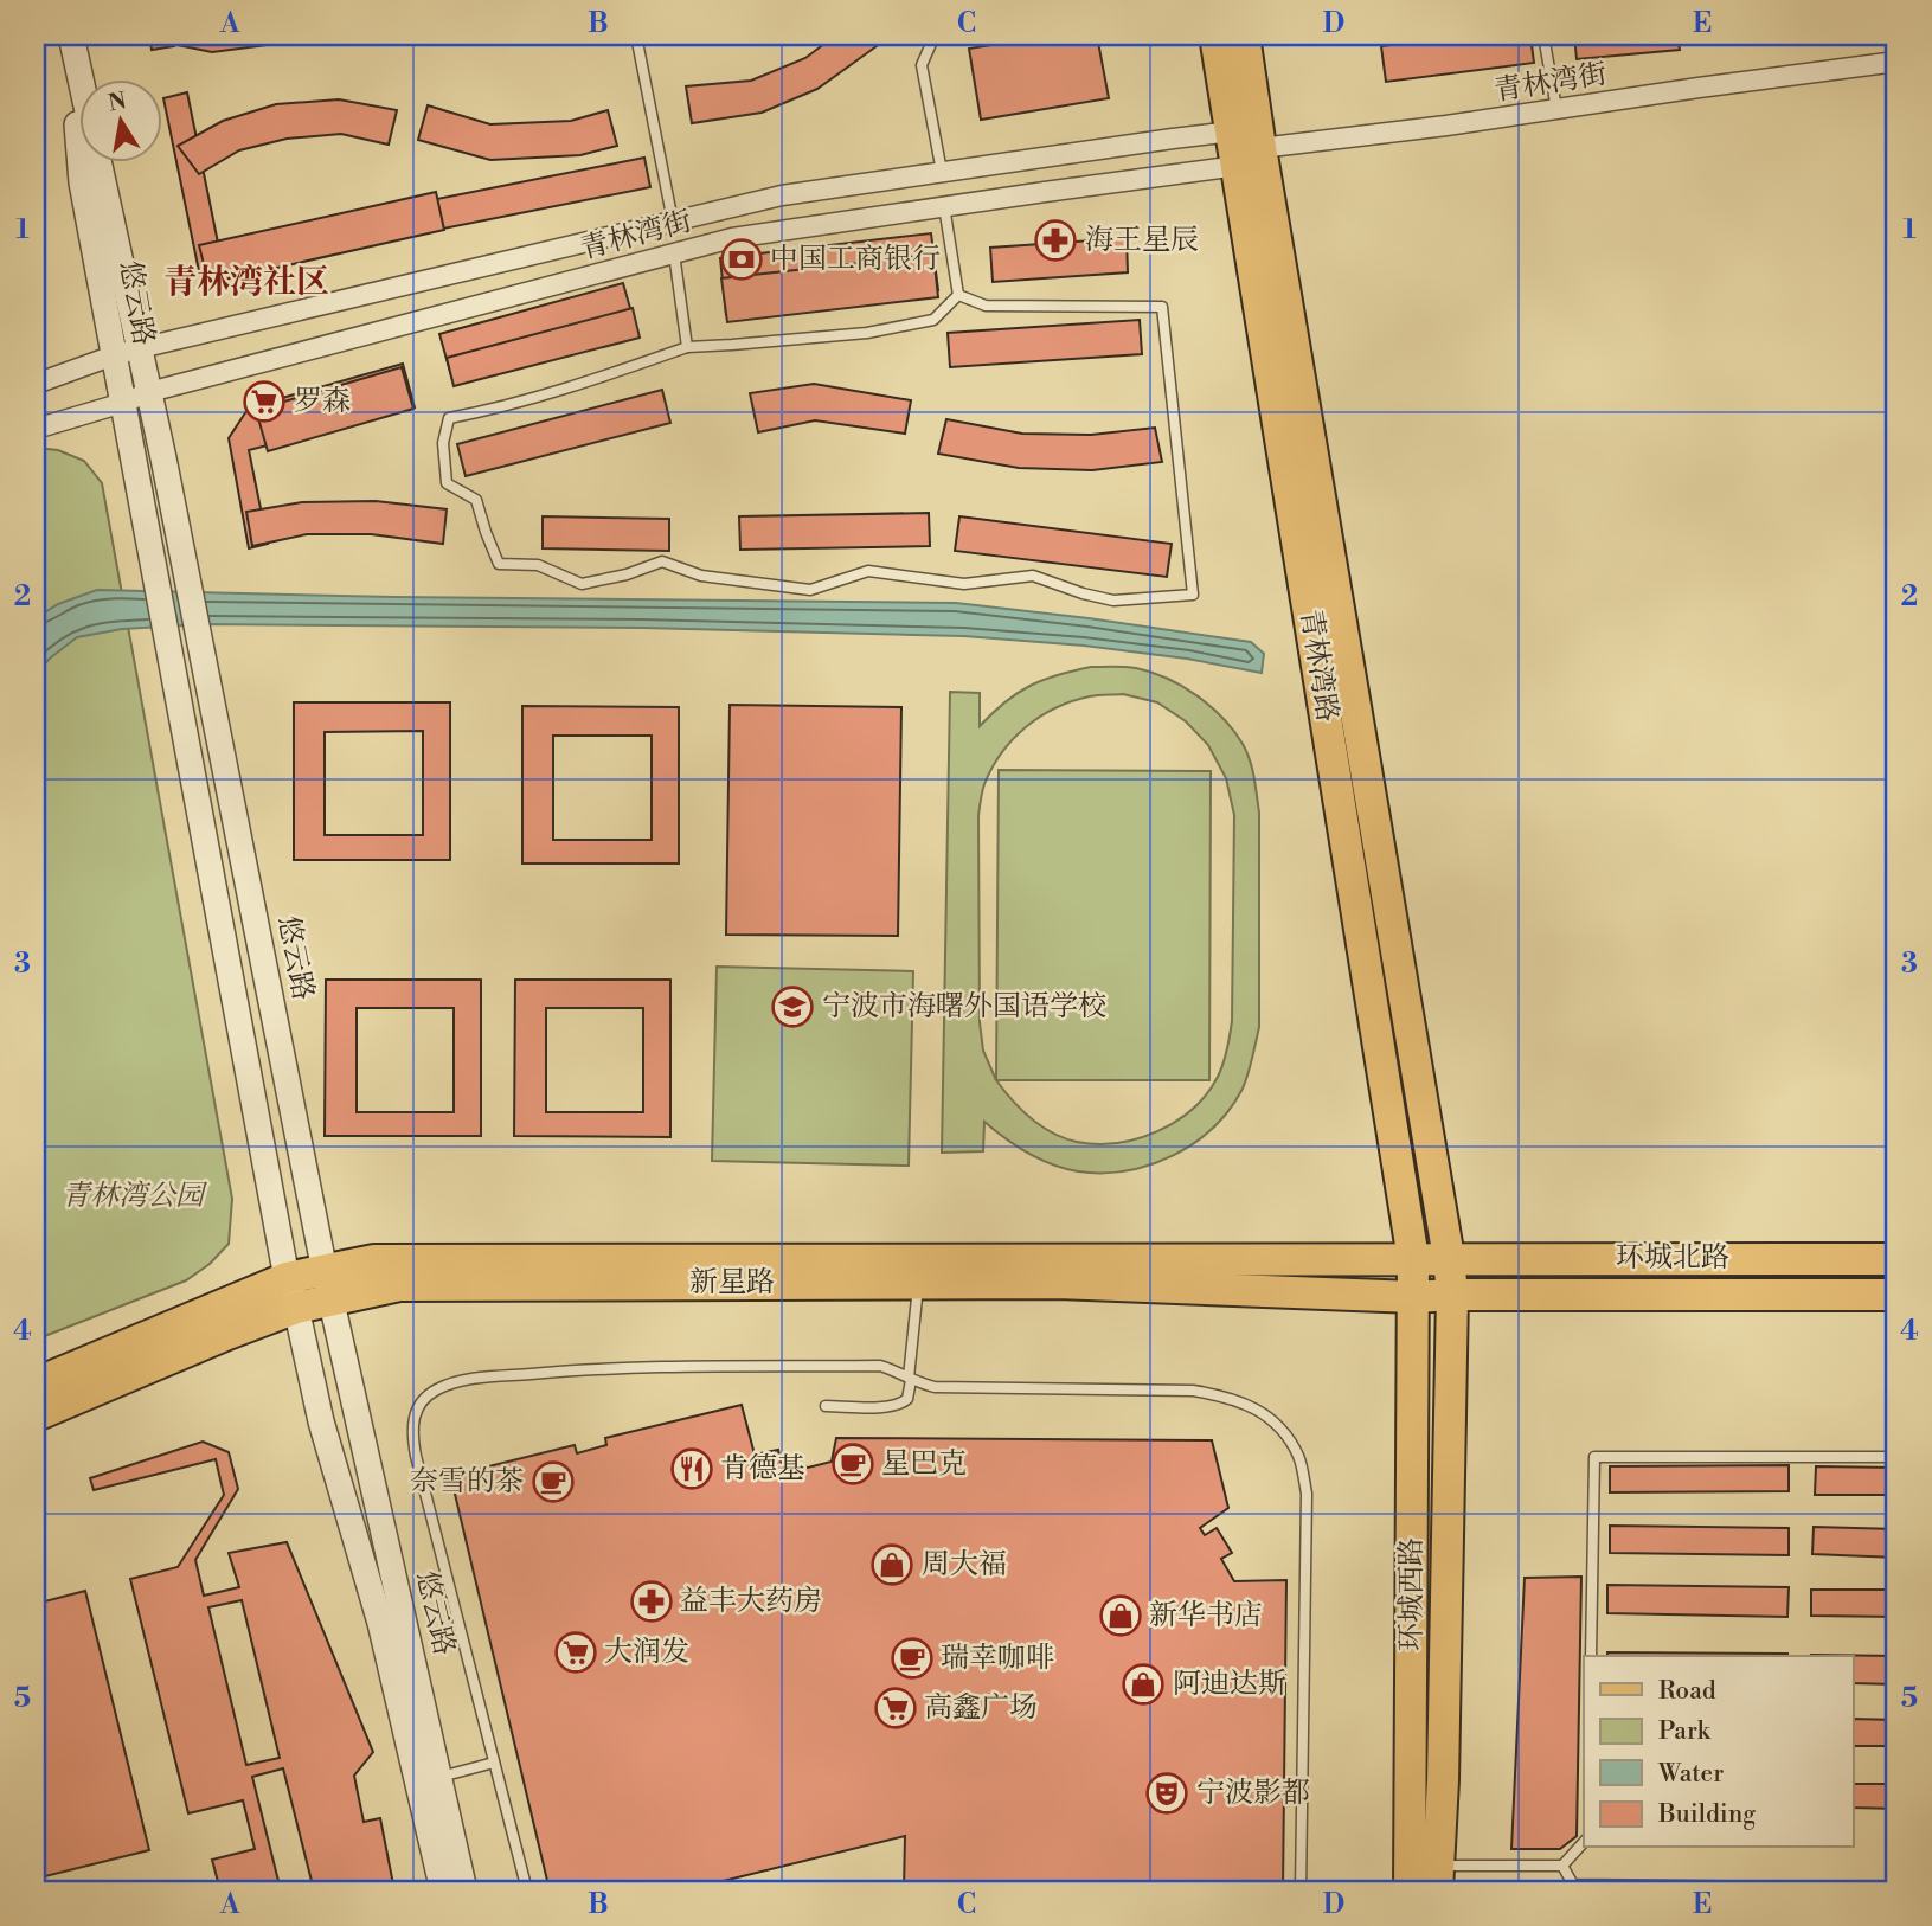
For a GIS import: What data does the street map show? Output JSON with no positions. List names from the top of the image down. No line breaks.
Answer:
{"streets":{"main road":["青林湾路","环城北路","新星路","环城西路"],"street":["青林湾街","悠云路"]},"crossings":[["青林湾街","悠云路"],["青林湾街","青林湾路"],["悠云路","新星路"],["青林湾路","环城北路"],["青林湾路","新星路"],["青林湾路","环城西路"],["环城北路","新星路"],["新星路","环城西路"]],"districts":["青林湾社区"],"parks":["青林湾公园"],"places":{"pharmacy":["海王星辰","益丰大药房"],"bank":["中国工商银行"],"supermarket":["罗森","大润发","高鑫广场"],"school or university":["宁波市海曙外国语学校"],"cafe":["星巴克","奈雪的茶","瑞幸咖啡"],"restaurant":["肯德基"],"shop":["周大福","新华书店","阿迪达斯"],"theatre":["宁波影都"]},"legend":["Road","Park","Water","Building"],"north":"top","grid":{"columns":["A","B","C","D","E"],"rows":["1","2","3","4","5"]}}
